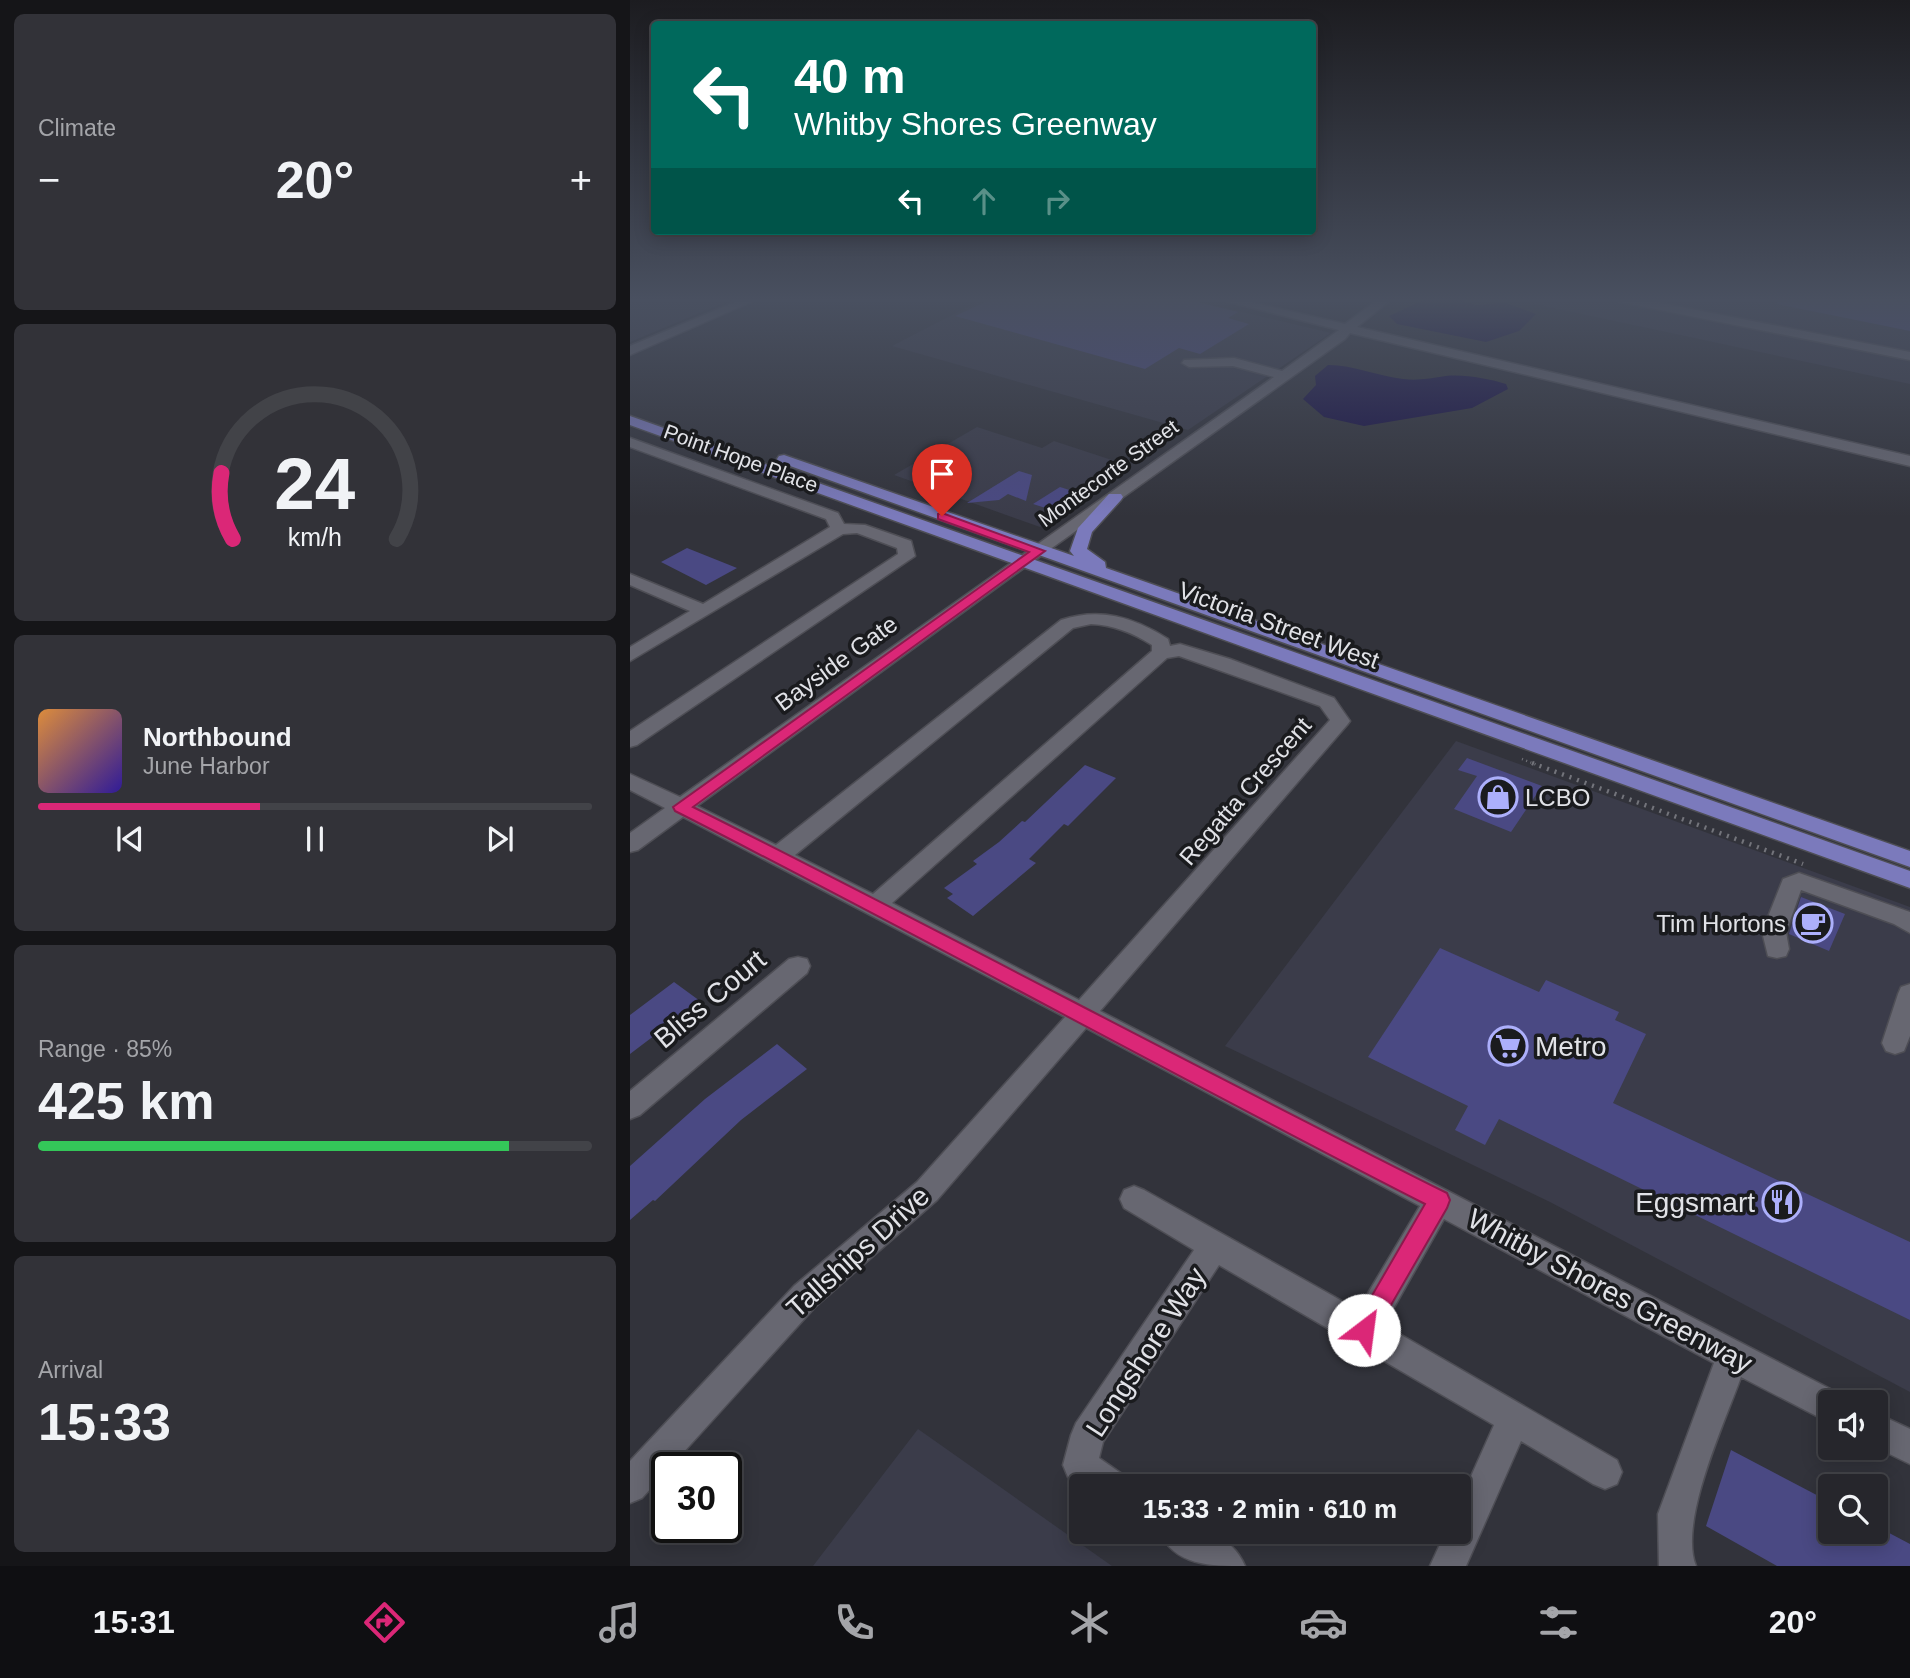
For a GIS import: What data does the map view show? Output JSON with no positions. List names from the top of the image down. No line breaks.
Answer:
{"streets":{"main road":["Victoria Street West"],"street":["Point Hope Place","Montecorte Street","Bayside Gate","Regatta Crescent","Bliss Court","Tallships Drive","Whitby Shores Greenway","Longshore Way"]},"crossings":[["Montecorte Street","Victoria Street West"],["Montecorte Street","Bayside Gate"],["Victoria Street West","Bayside Gate"],["Bayside Gate","Whitby Shores Greenway"],["Regatta Crescent","Tallships Drive"],["Regatta Crescent","Whitby Shores Greenway"],["Tallships Drive","Whitby Shores Greenway"]],"places":{"shop":["LCBO"],"cafe":["Tim Hortons"],"supermarket":["Metro"],"restaurant":["Eggsmart"]},"page":{"tile":["Climate",["Range · 85%","425 km"],["Arrival","15:33"]],"turn":["40 m","Whitby Shores Greenway"],"heat":["−","20°","+"],"song":["Northbound","June Harbor"],"limit":"30","trip":"15:33 · 2 min · 610 m","tabs":["15:31","20°"],"gauge":["24","km/h"]}}
